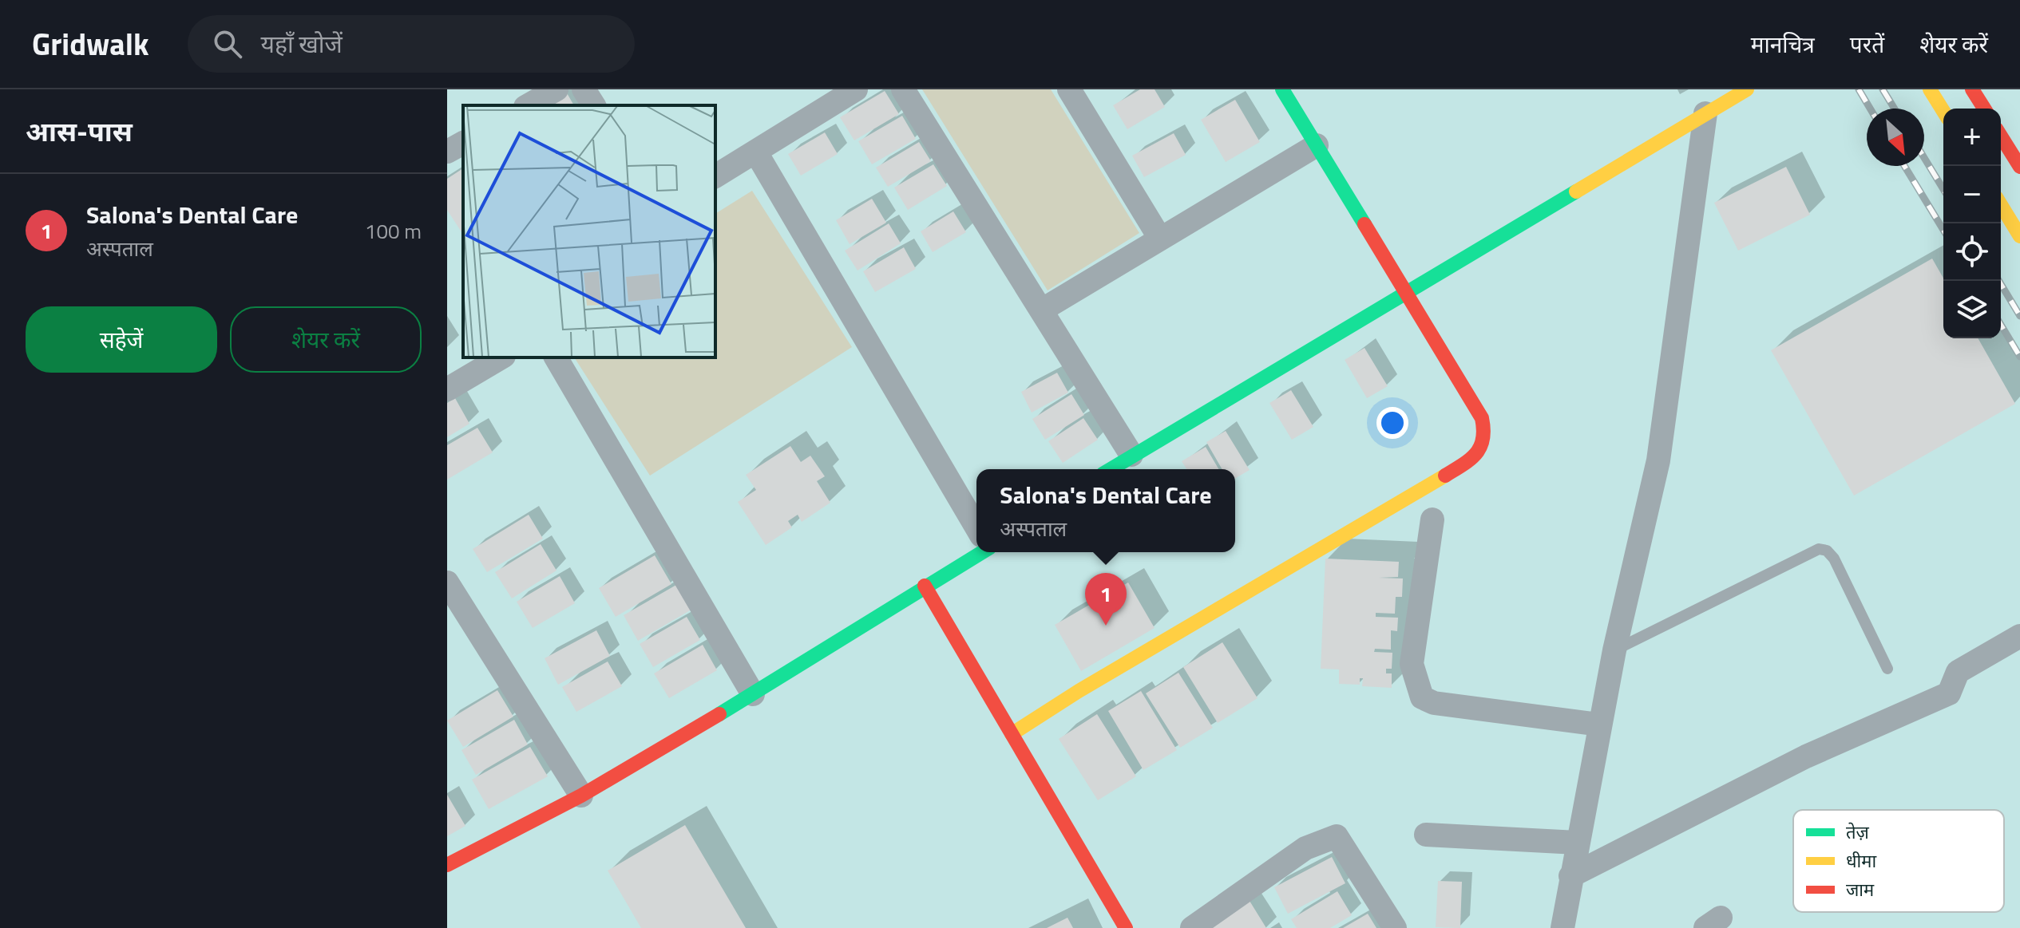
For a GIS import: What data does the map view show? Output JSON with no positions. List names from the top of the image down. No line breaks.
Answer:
{"legend":["तेज़","धीमा","जाम"],"north":"bottom right","page":{"header":"Gridwalk","search":"यहाँ खोजें","nav":["मानचित्र","परतें","शेयर करें"],"heading":"आस-पास","map_buttons":["+","−"],"list":[{"mark":"1","name":"Salona's Dental Care","note":"अस्पताल","value":"100 m"}],"buttons":["सहेजें","शेयर करें"],"popup":["Salona's Dental Care","अस्पताल"],"pins":"1"}}
